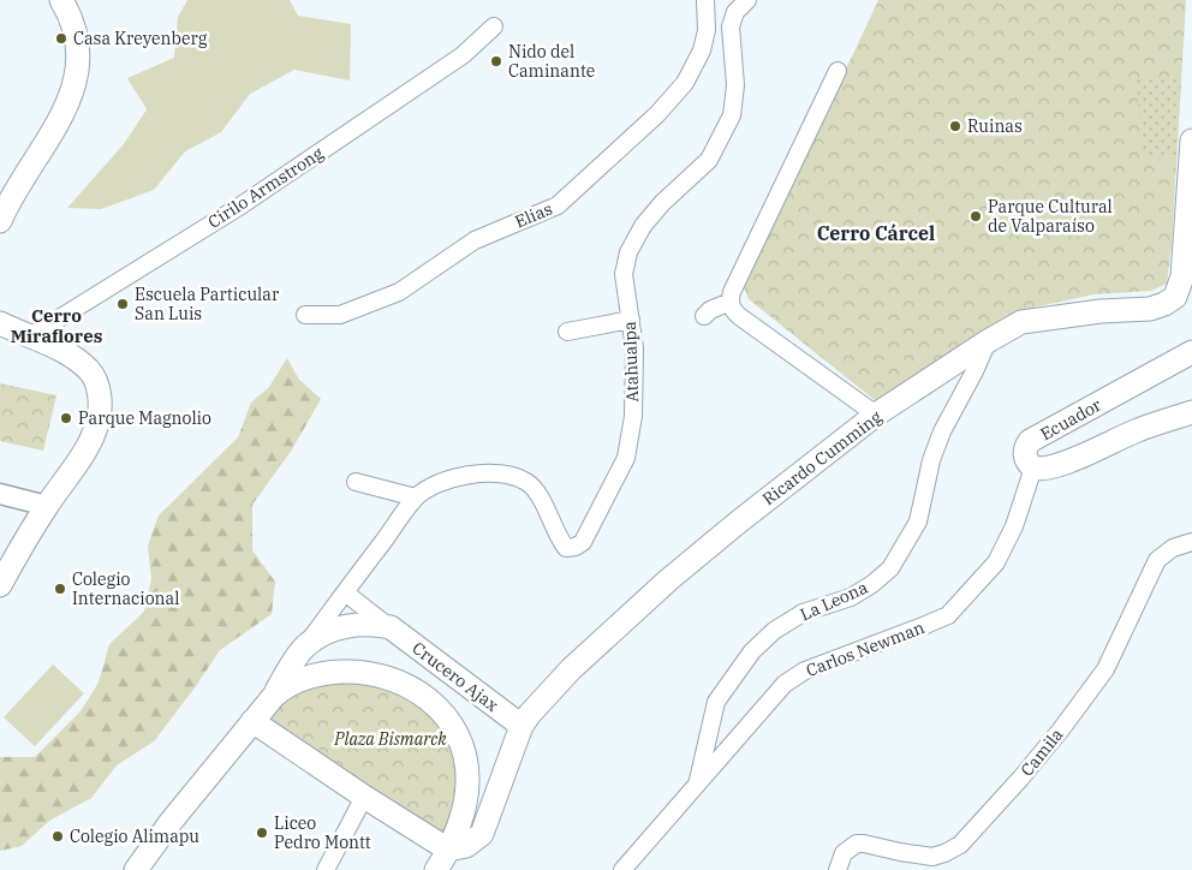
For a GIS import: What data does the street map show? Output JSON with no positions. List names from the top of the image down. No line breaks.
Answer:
{"streets":{"main road":["Atahualpa","Ecuador","Ricardo Cumming","Crucero Ajax"],"street":["Cirilo Armstrong","Elias","La Leona","Carlos Newman","Camila"]},"crossings":[["Atahualpa","Crucero Ajax"],["Ecuador","Carlos Newman"],["Ricardo Cumming","La Leona"],["Ricardo Cumming","Crucero Ajax"],["La Leona","Carlos Newman"]],"districts":["Cerro Cárcel","Cerro Miraflores"],"parks":["Plaza Bismarck"],"places":["Casa Kreyenberg","Nido del Caminante","Ruinas","Parque Cultural de Valparaíso","Escuela Particular San Luis","Parque Magnolio","Colegio Internacional","Liceo Pedro Montt","Colegio Alimapu"]}
